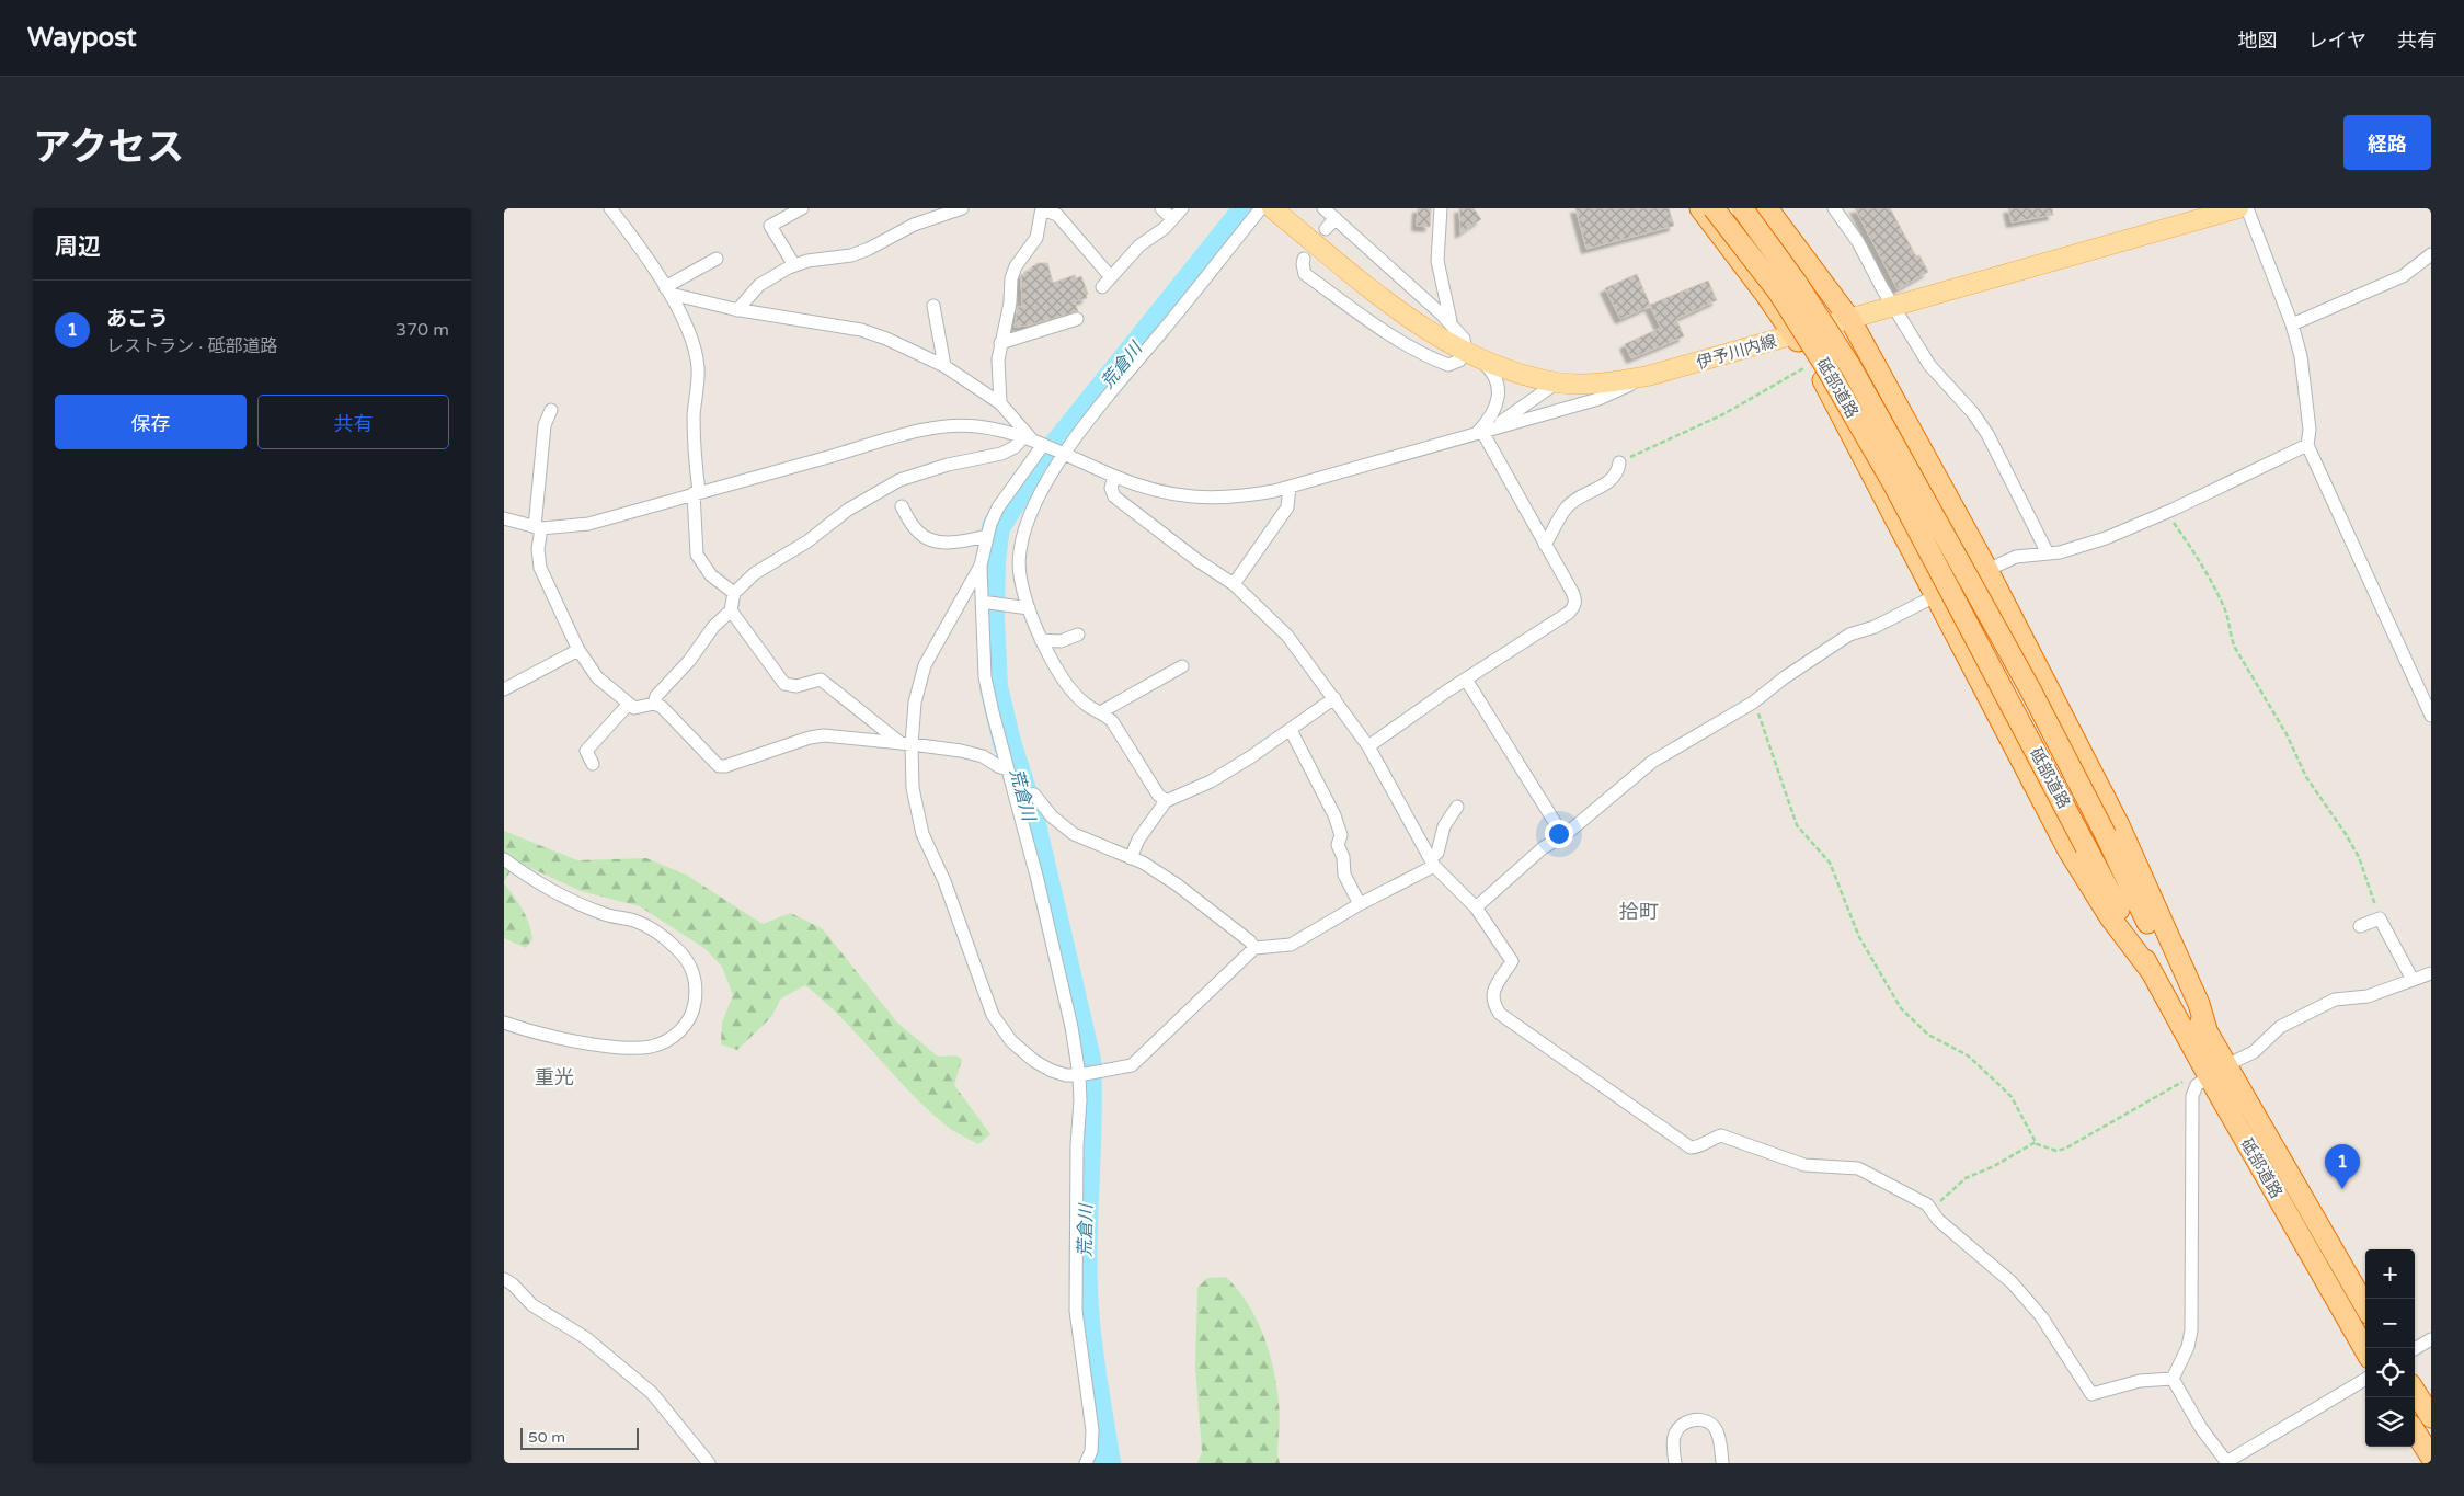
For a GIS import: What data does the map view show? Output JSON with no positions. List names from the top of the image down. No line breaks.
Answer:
{"streets":{"highway":["砥部道路"],"main road":["伊予川内線"]},"districts":["拾町","重光"],"water":["荒倉川"],"scale_bar":"50 m","page":{"header":"Waypost","nav":["地図","レイヤ","共有"],"title":"アクセス","buttons":["経路",["保存","共有"]],"heading":"周辺","list":[{"mark":"1","name":"あこう","note":"レストラン · 砥部道路","value":"370 m"}],"pins":"1","map_buttons":["+","−"],"scale":"50 m"}}
